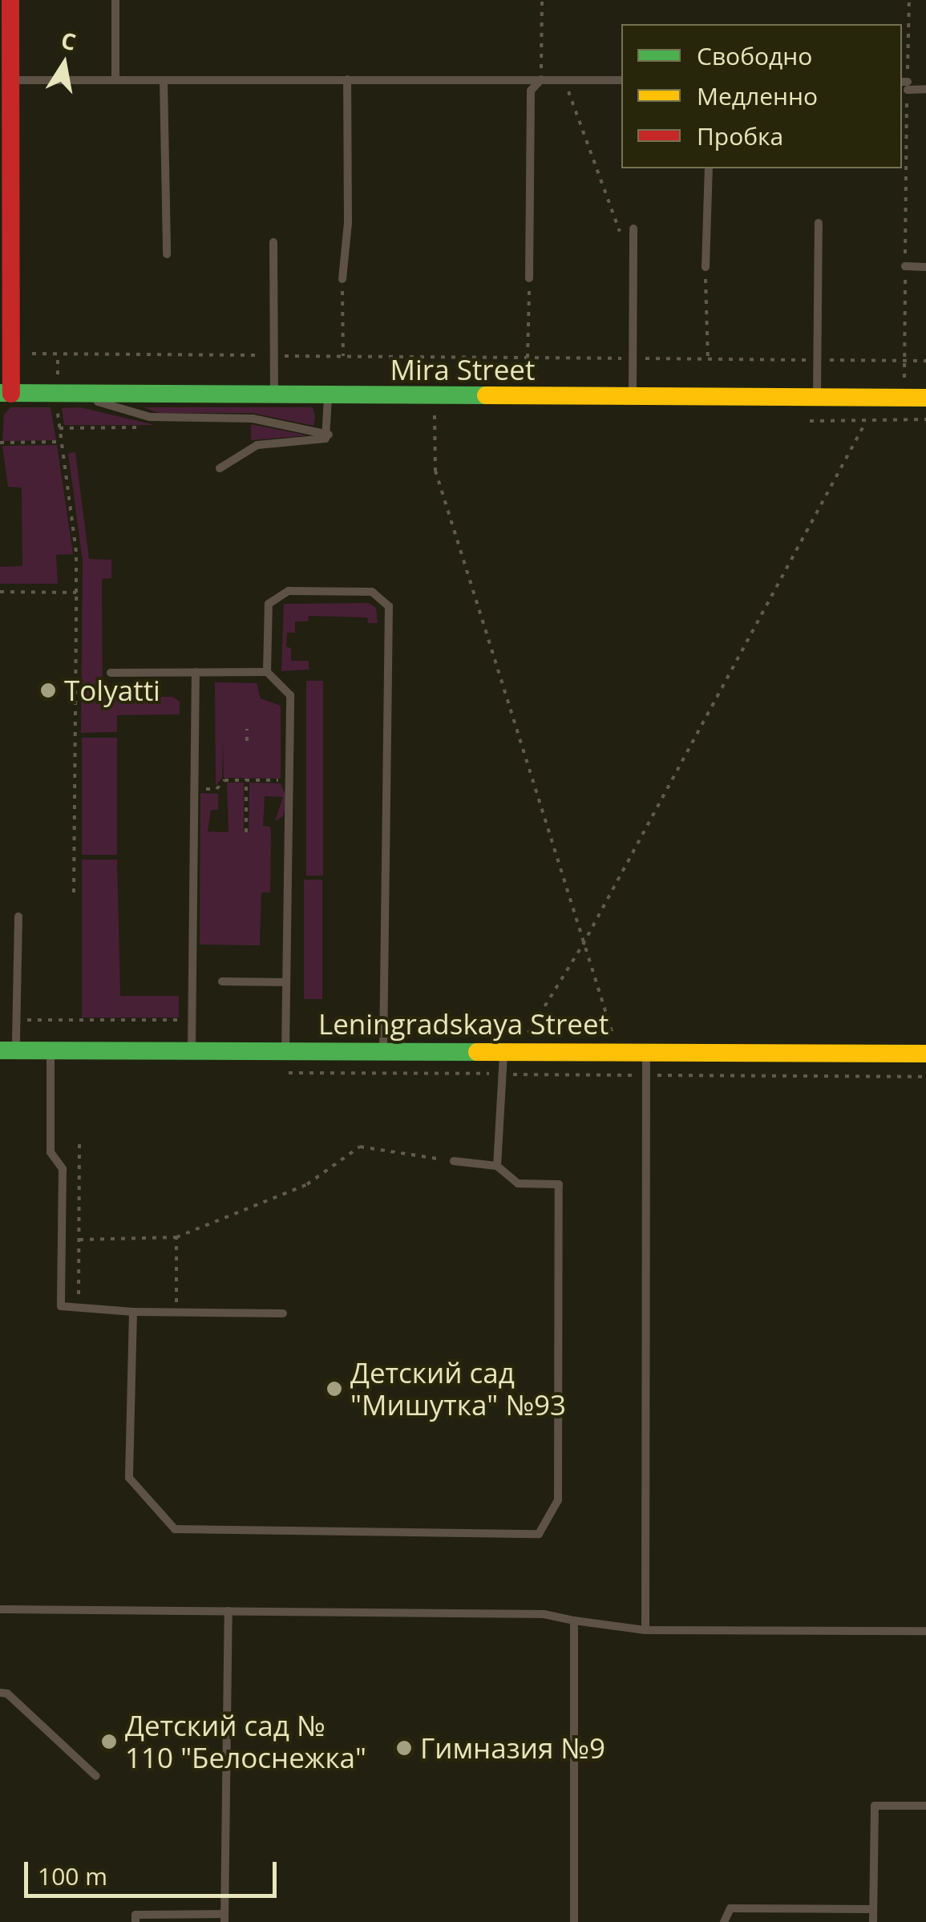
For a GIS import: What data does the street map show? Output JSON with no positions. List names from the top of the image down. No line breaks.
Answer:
{"streets":{"main road":["Mira Street","Leningradskaya Street"]},"places":["Tolyatti","Детский сад \"Мишутка\" №93","Детский сад № 110 \"Белоснежка\"","Гимназия №9"],"legend":["Свободно","Медленно","Пробка"],"scale_bar":"100 m","north":"top"}
